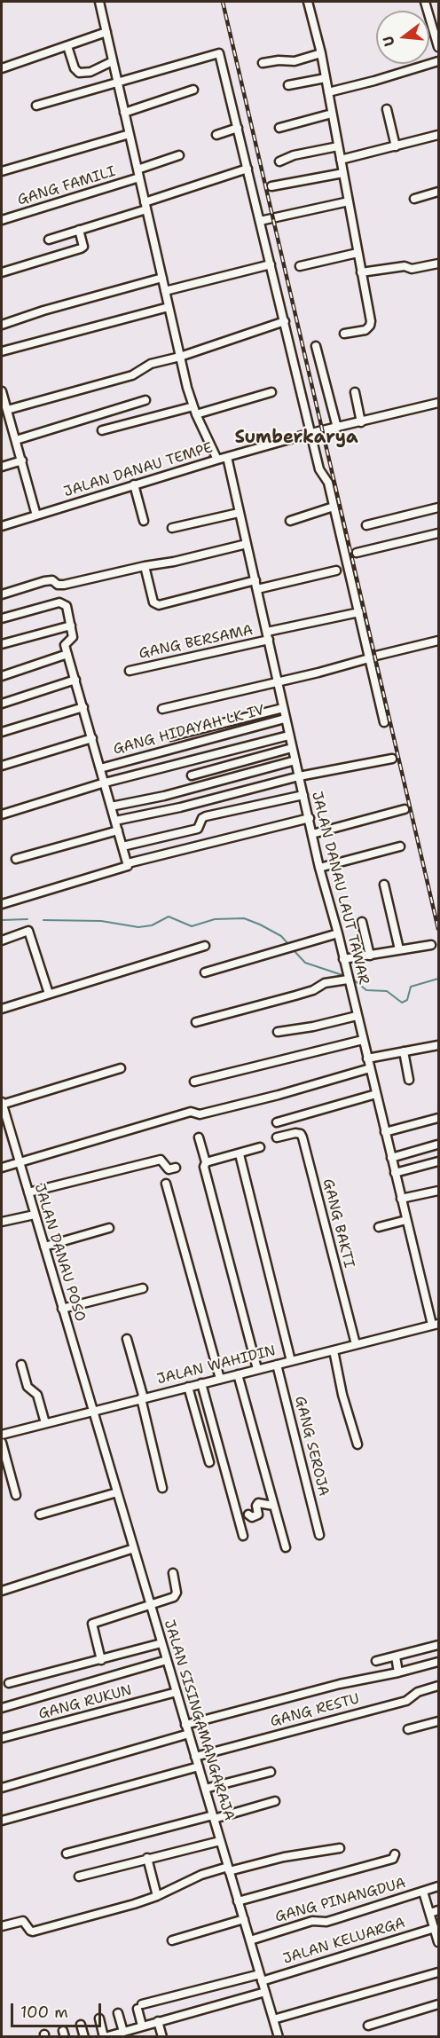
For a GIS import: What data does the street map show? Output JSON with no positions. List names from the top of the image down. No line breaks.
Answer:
{"streets":{"street":["GANG FAMILI","JALAN DANAU TEMPE","GANG BERSAMA","GANG HIDAYAH LK IV","JALAN DANAU LAUT TAWAR","GANG BAKTI","JALAN DANAU POSO","JALAN WAHIDIN","GANG SEROJA","GANG RUKUN","GANG RESTU","JALAN SISINGAMANGARAJA","GANG PINANGDUA","JALAN KELUARGA"]},"crossings":[["JALAN DANAU TEMPE","JALAN DANAU LAUT TAWAR"],["GANG BERSAMA","JALAN DANAU LAUT TAWAR"],["GANG HIDAYAH LK IV","JALAN DANAU LAUT TAWAR"],["JALAN DANAU LAUT TAWAR","JALAN WAHIDIN"],["GANG BAKTI","JALAN WAHIDIN"],["JALAN DANAU POSO","JALAN WAHIDIN"],["JALAN DANAU POSO","JALAN SISINGAMANGARAJA"],["JALAN WAHIDIN","GANG SEROJA"],["JALAN WAHIDIN","JALAN SISINGAMANGARAJA"],["GANG RUKUN","JALAN SISINGAMANGARAJA"],["GANG RESTU","JALAN SISINGAMANGARAJA"],["JALAN SISINGAMANGARAJA","GANG PINANGDUA"],["JALAN SISINGAMANGARAJA","JALAN KELUARGA"]],"districts":["Sumberkarya"],"scale_bar":"100 m","north":"left"}
